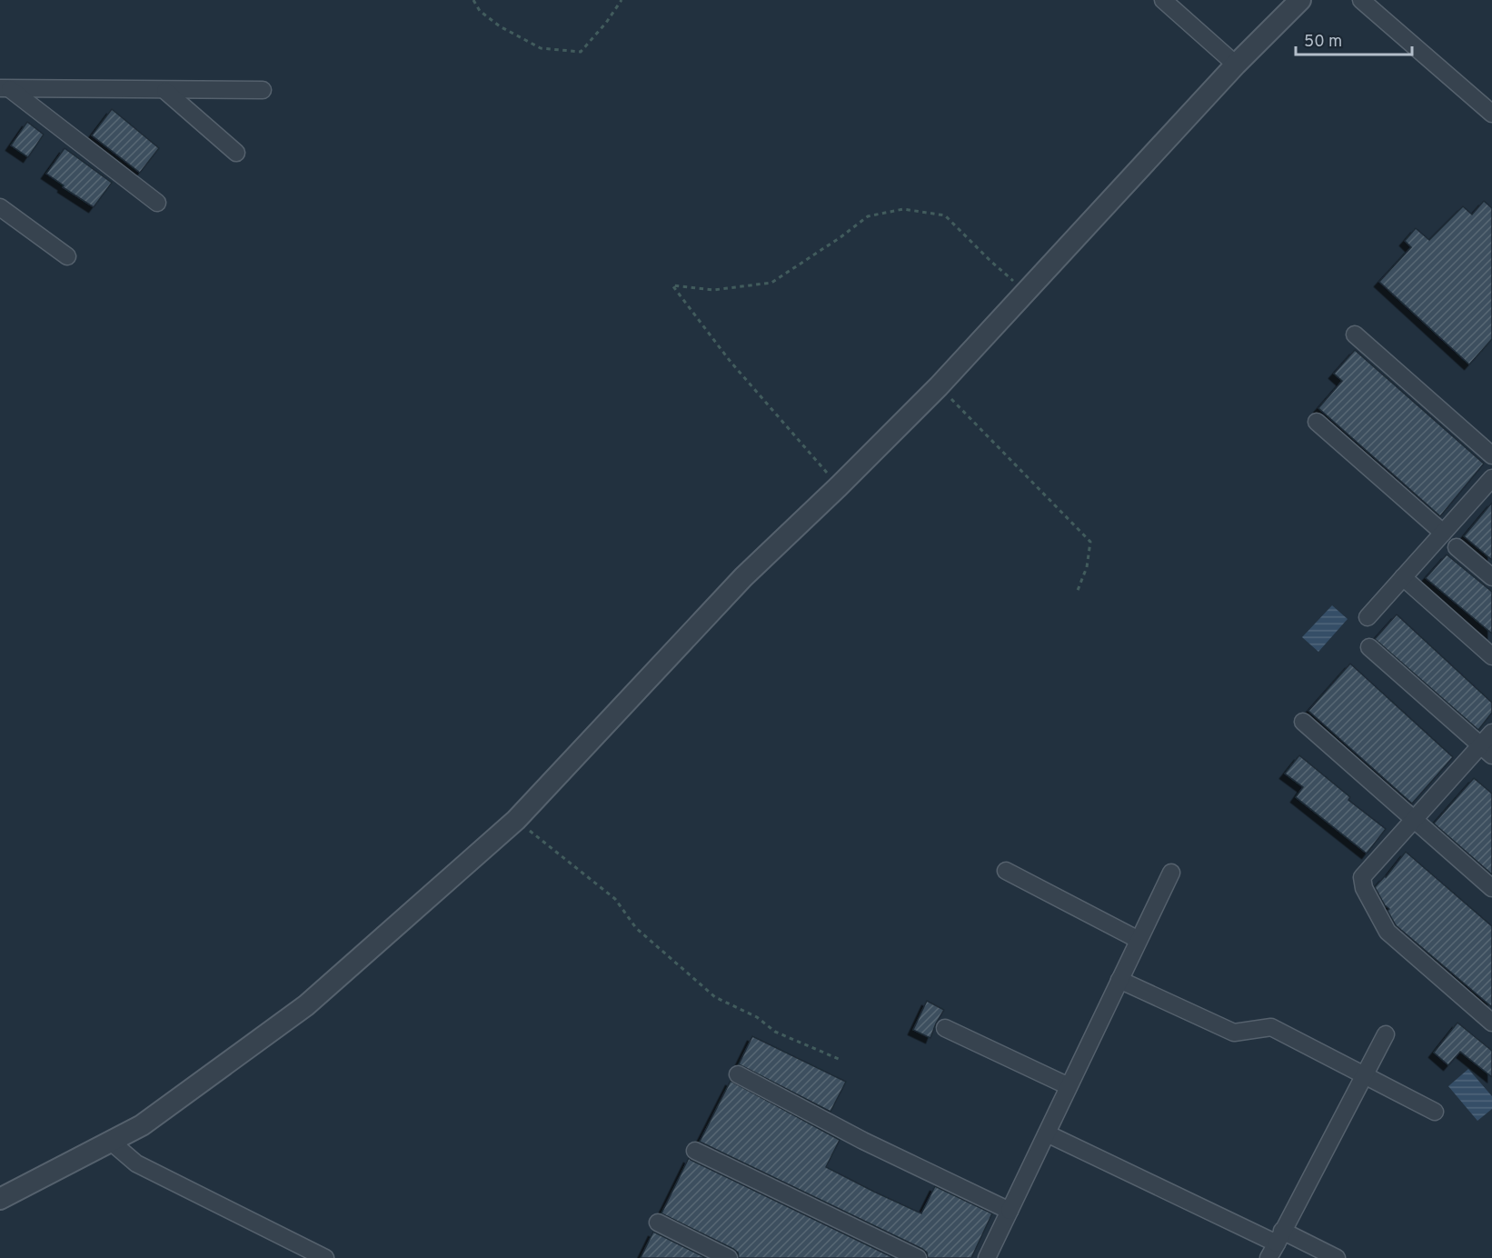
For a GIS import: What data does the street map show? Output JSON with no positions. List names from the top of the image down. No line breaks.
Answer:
{"scale_bar":"50 m"}
